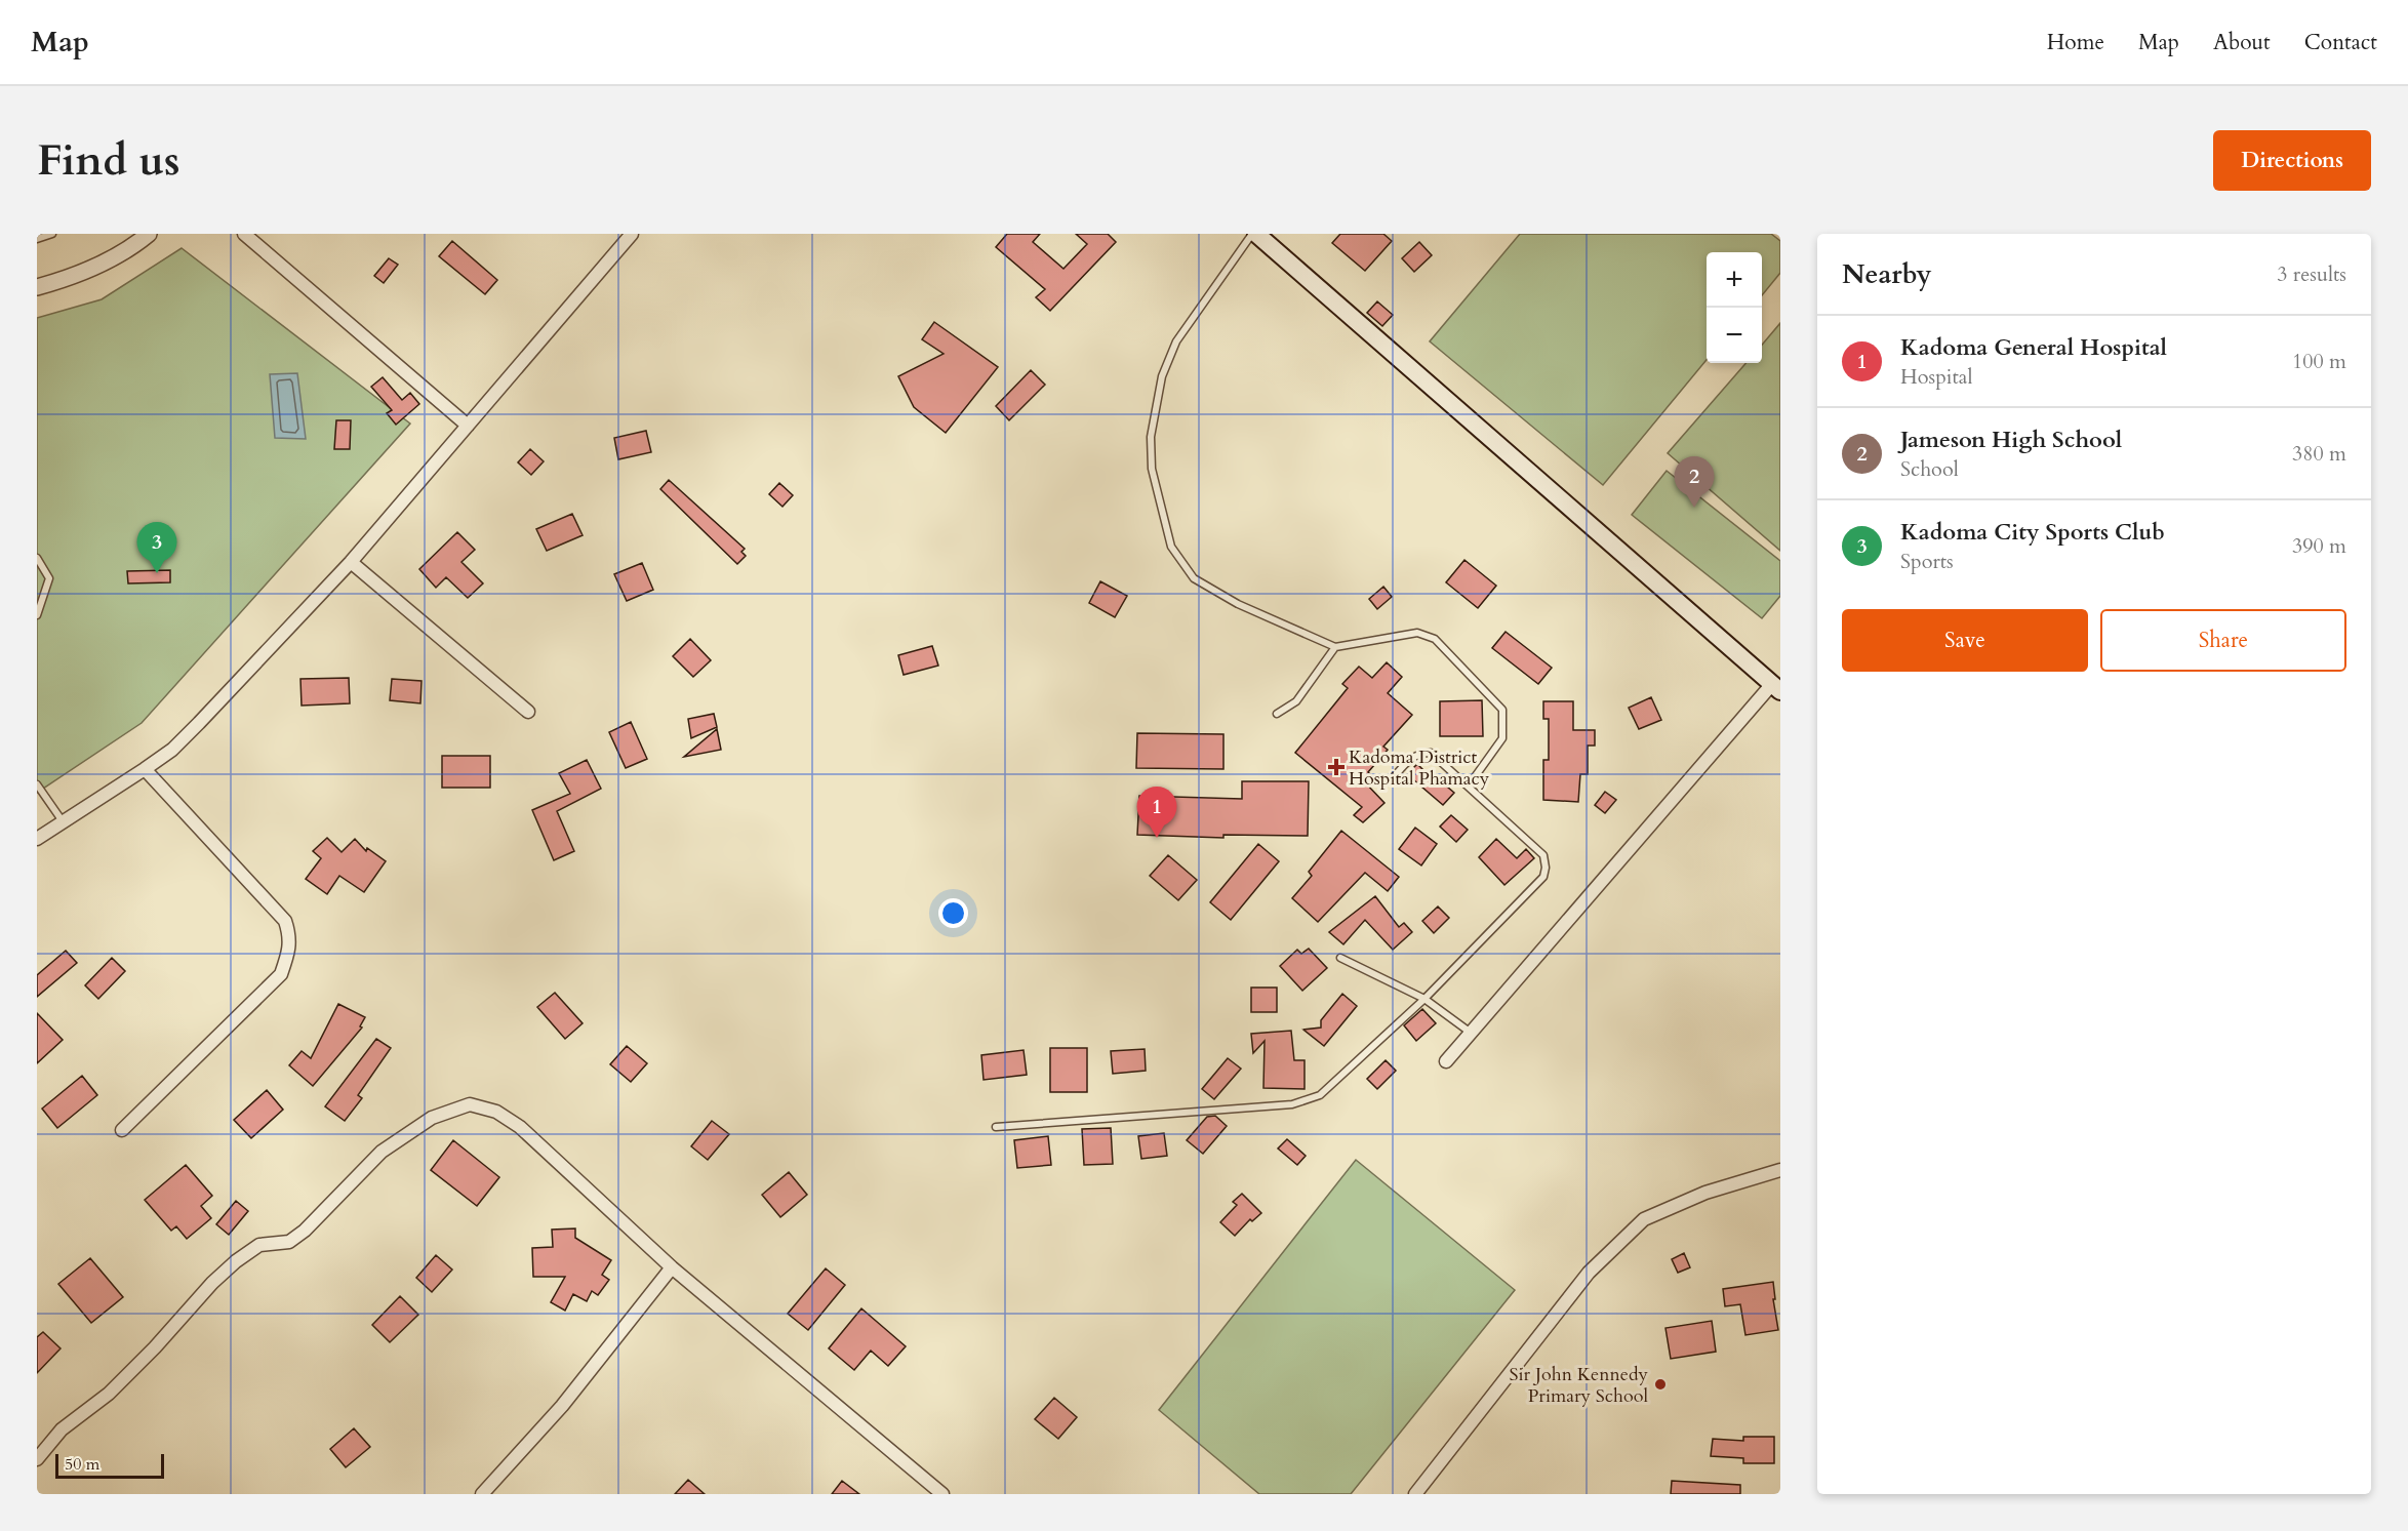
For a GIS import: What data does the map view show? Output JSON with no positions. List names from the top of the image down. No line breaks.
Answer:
{"places":{"health":["Kadoma District Hospital Phamacy"],"other":["Sir John Kennedy Primary School"]},"scale_bar":"50 m","page":{"header":"Map","nav":["Home","Map","About","Contact"],"buttons":["Directions",["Save","Share"]],"title":"Find us","heading":["Nearby","3 results"],"map_buttons":["+","−"],"list":[{"mark":"1","name":"Kadoma General Hospital","note":"Hospital","value":"100 m"},{"mark":"2","name":"Jameson High School","note":"School","value":"380 m"},{"mark":"3","name":"Kadoma City Sports Club","note":"Sports","value":"390 m"}],"pins":["2","3","1"],"scale":"50 m"}}
